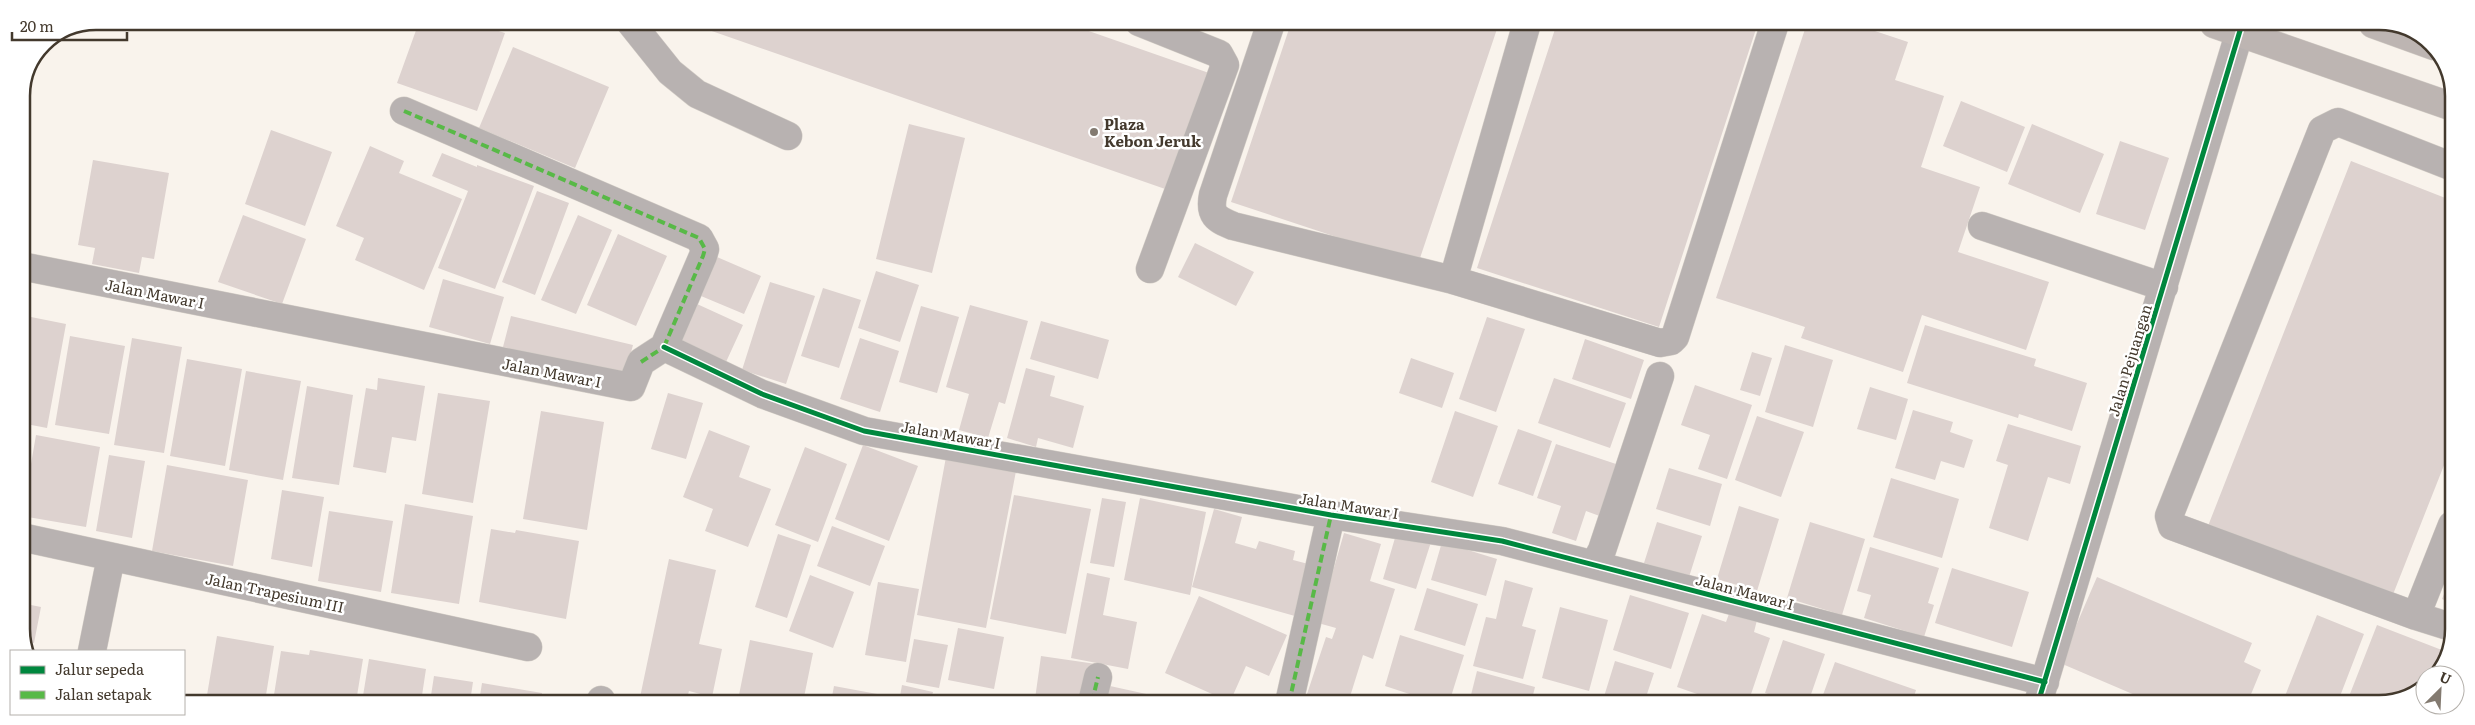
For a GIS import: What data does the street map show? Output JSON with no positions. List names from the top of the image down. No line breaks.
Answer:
{"streets":{"street":["Jalan Mawar I","Jalan Pejuangan","Jalan Trapesium III"]},"crossings":[["Jalan Mawar I","Jalan Pejuangan"]],"places":["Plaza Kebon Jeruk"],"legend":["Jalur sepeda","Jalan setapak"],"scale_bar":"20 m","north":"top right"}
